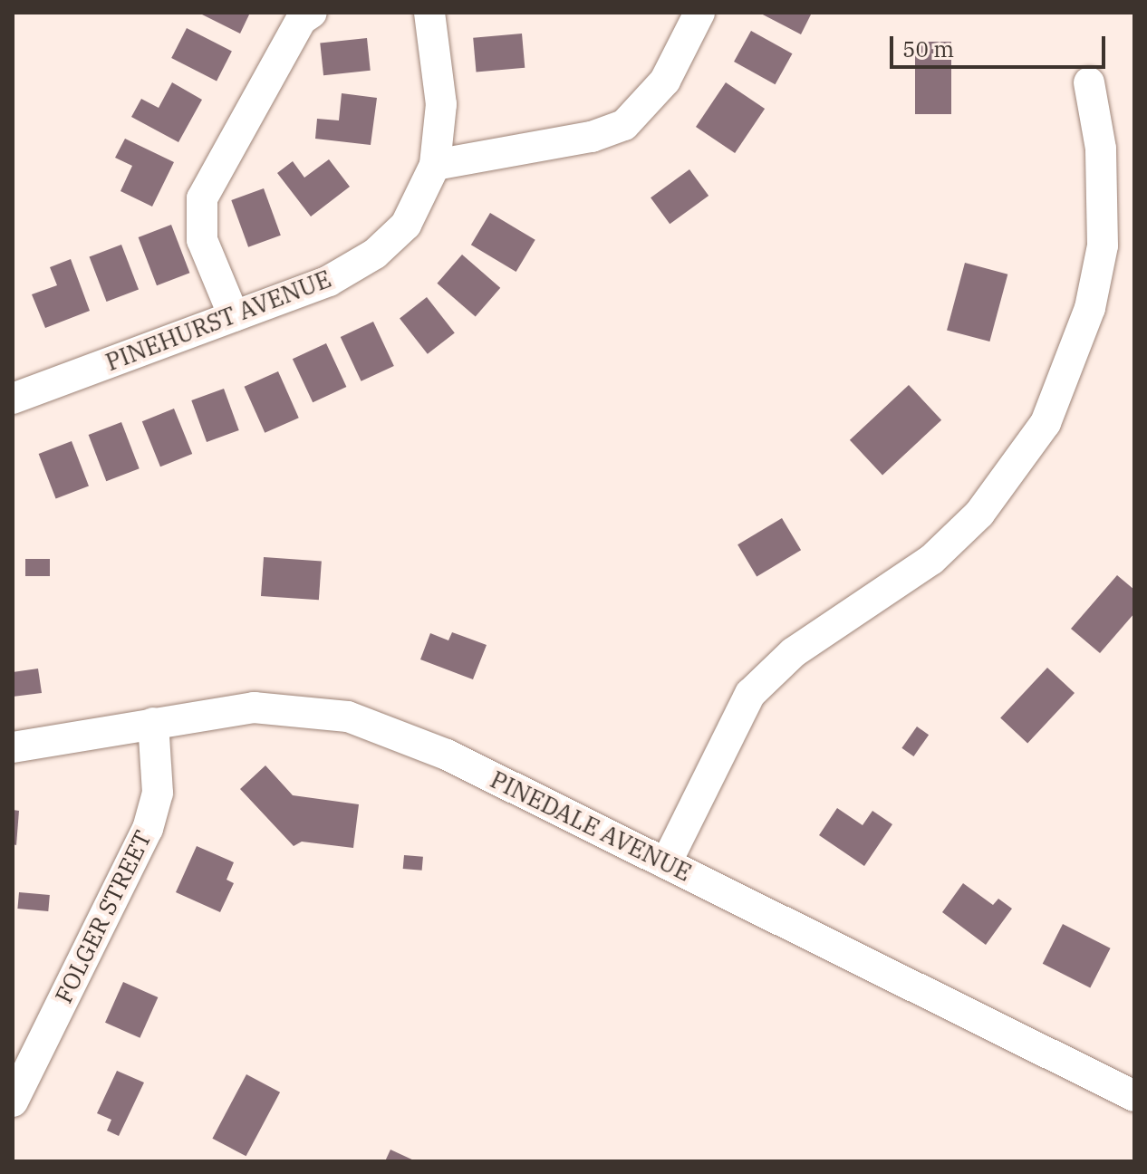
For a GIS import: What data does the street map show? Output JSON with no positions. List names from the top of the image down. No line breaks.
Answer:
{"streets":{"street":["PINEHURST AVENUE","PINEDALE AVENUE","FOLGER STREET"]},"crossings":[["PINEDALE AVENUE","FOLGER STREET"]],"scale_bar":"50 m"}
